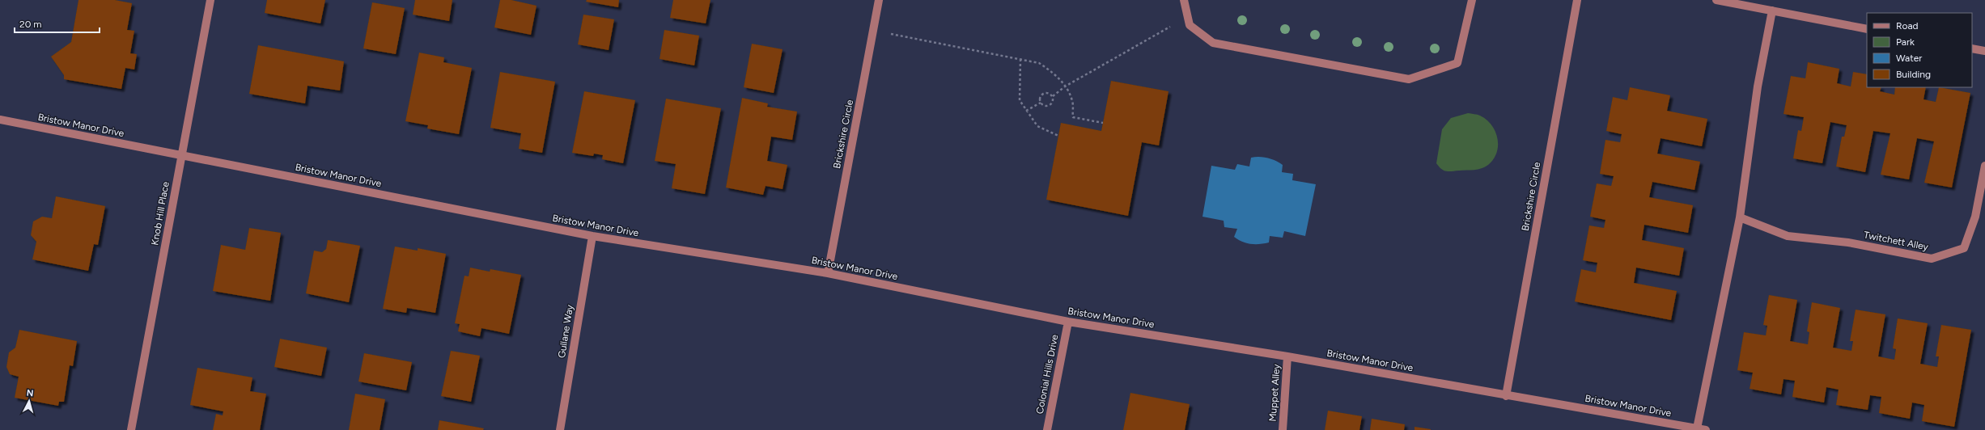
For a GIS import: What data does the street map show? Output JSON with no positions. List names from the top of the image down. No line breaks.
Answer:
{"streets":{"street":["Bristow Manor Drive","Brickshire Circle","Knob Hill Place","Twitchett Alley","Gullane Way","Colonial Hills Drive","Muppet Alley"]},"crossings":[["Bristow Manor Drive","Brickshire Circle"],["Bristow Manor Drive","Knob Hill Place"],["Bristow Manor Drive","Gullane Way"],["Bristow Manor Drive","Colonial Hills Drive"],["Bristow Manor Drive","Muppet Alley"]],"legend":["Road","Park","Water","Building"],"scale_bar":"20 m","north":"top"}
